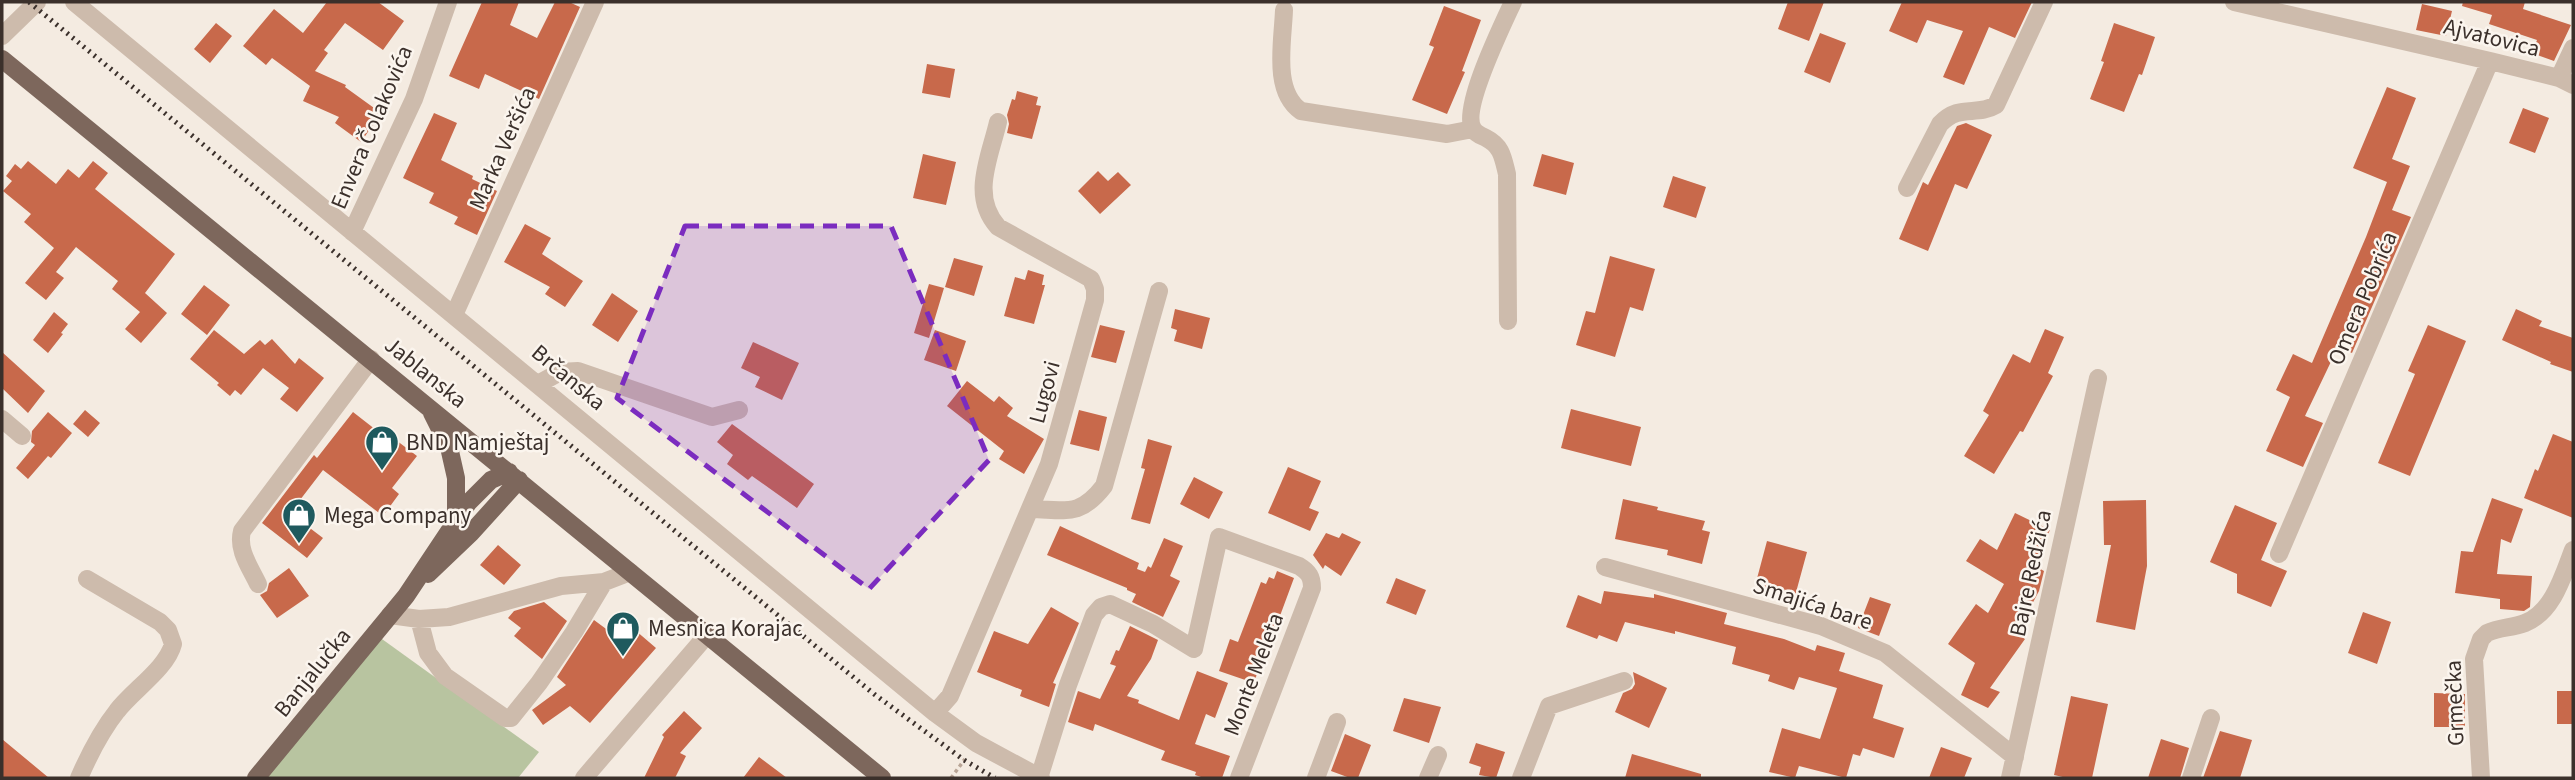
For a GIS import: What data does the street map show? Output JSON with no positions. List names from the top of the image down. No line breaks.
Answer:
{"streets":{"main road":["Jablanska","Banjalučka"],"street":["Ajvatovica","Envera Čolakovića","Marka Veršića","Omera Pobrića","Brčanska","Lugovi","Bajre Redžića","Smajića bare","Monte Meleta","Grmečka"]},"crossings":[["Ajvatovica","Omera Pobrića"],["Envera Čolakovića","Brčanska"],["Marka Veršića","Brčanska"],["Brčanska","Lugovi"],["Brčanska","Monte Meleta"],["Bajre Redžića","Smajića bare"]],"places":{"shop":["BND Namještaj","Mega Company","Mesnica Korajac"]}}
